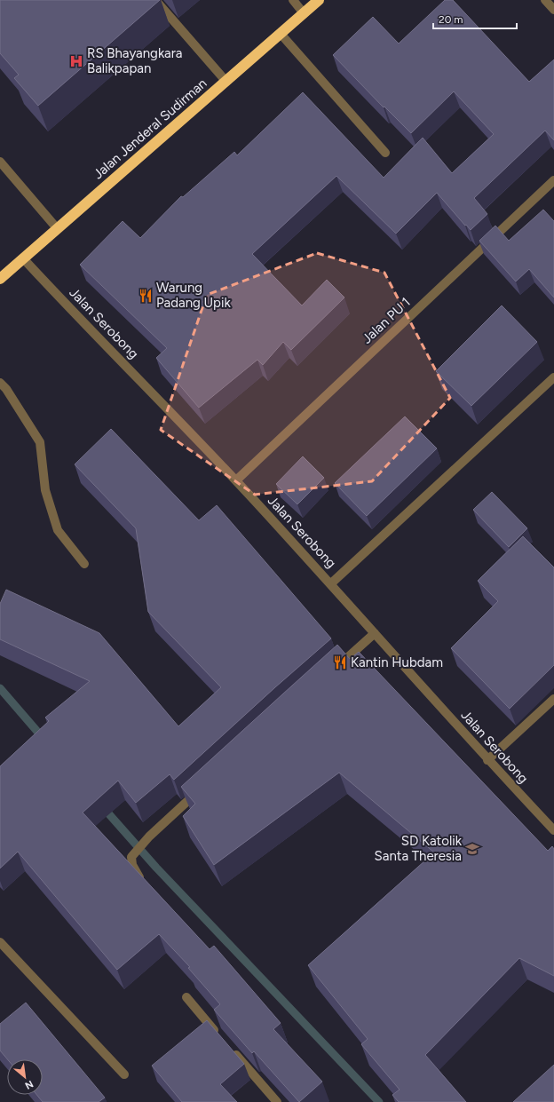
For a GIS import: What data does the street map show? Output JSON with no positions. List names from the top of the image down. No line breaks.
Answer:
{"streets":{"highway":["Jalan Jenderal Sudirman"],"street":["Jalan PU 1","Jalan Serobong"]},"crossings":[["Jalan Jenderal Sudirman","Jalan Serobong"],["Jalan PU 1","Jalan Serobong"]],"places":{"hospital":["RS Bhayangkara Balikpapan"],"restaurant":["Warung Padang Upik","Kantin Hubdam"],"school or university":["SD Katolik Santa Theresia"]},"scale_bar":"20 m","north":"bottom right"}
